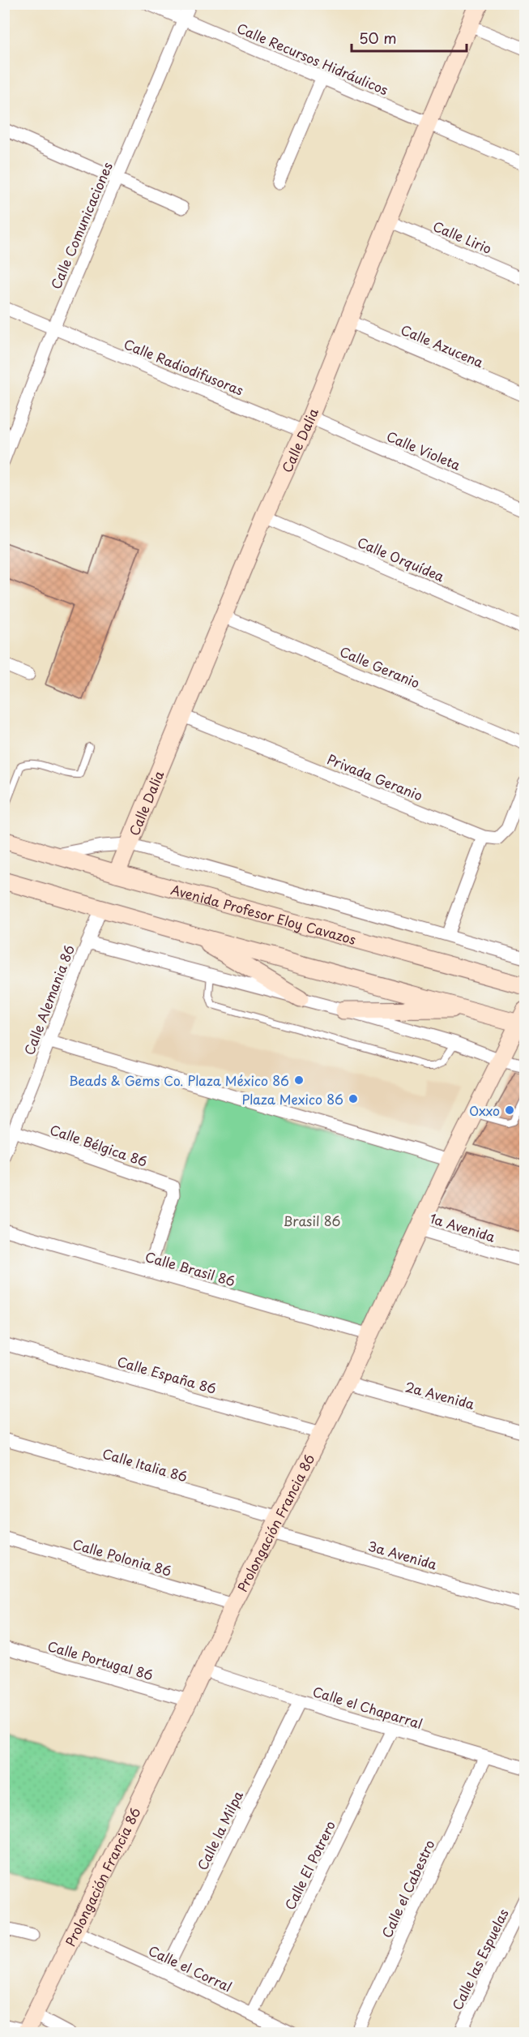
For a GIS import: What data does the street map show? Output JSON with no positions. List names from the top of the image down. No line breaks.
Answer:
{"streets":{"street":["Calle Recursos Hidráulicos","Calle Comunicaciones","Calle Lirio","Calle Azucena","Calle Radiodifusoras","Calle Dalia","Calle Violeta","Calle Orquídea","Calle Geranio","Privada Geranio","Avenida Profesor Eloy Cavazos","Calle Alemania 86","Calle Bélgica 86","1a Avenida","Calle Brasil 86","Calle España 86","2a Avenida","Calle Italia 86","Prolongación Francia 86","3a Avenida","Calle Polonia 86","Calle Portugal 86","Calle el Chaparral","Calle la Milpa","Calle El Potrero","Calle el Cabestro","Calle las Espuelas","Calle el Corral"]},"crossings":[["Calle Recursos Hidráulicos","Calle Comunicaciones"],["Calle Recursos Hidráulicos","Calle Dalia"],["Calle Comunicaciones","Calle Radiodifusoras"],["Calle Lirio","Calle Dalia"],["Calle Azucena","Calle Dalia"],["Calle Radiodifusoras","Calle Dalia"],["Calle Radiodifusoras","Calle Violeta"],["Calle Dalia","Calle Violeta"],["Calle Dalia","Calle Orquídea"],["Calle Dalia","Calle Geranio"],["Calle Dalia","Privada Geranio"],["Calle Dalia","Avenida Profesor Eloy Cavazos"],["Calle Alemania 86","Calle Bélgica 86"],["Calle Bélgica 86","Calle Brasil 86"],["1a Avenida","Prolongación Francia 86"],["Calle Brasil 86","Prolongación Francia 86"],["Calle España 86","Prolongación Francia 86"],["2a Avenida","Prolongación Francia 86"],["Calle Italia 86","Prolongación Francia 86"],["Calle Italia 86","3a Avenida"],["Prolongación Francia 86","3a Avenida"],["Prolongación Francia 86","Calle Polonia 86"],["Prolongación Francia 86","Calle Portugal 86"],["Prolongación Francia 86","Calle el Chaparral"],["Prolongación Francia 86","Calle el Corral"],["Calle el Chaparral","Calle la Milpa"],["Calle el Chaparral","Calle El Potrero"],["Calle el Chaparral","Calle el Cabestro"],["Calle la Milpa","Calle el Corral"],["Calle El Potrero","Calle el Corral"]],"parks":["Brasil 86"],"places":["Beads & Gems Co. Plaza México 86","Plaza Mexico 86","Oxxo"],"scale_bar":"50 m"}
